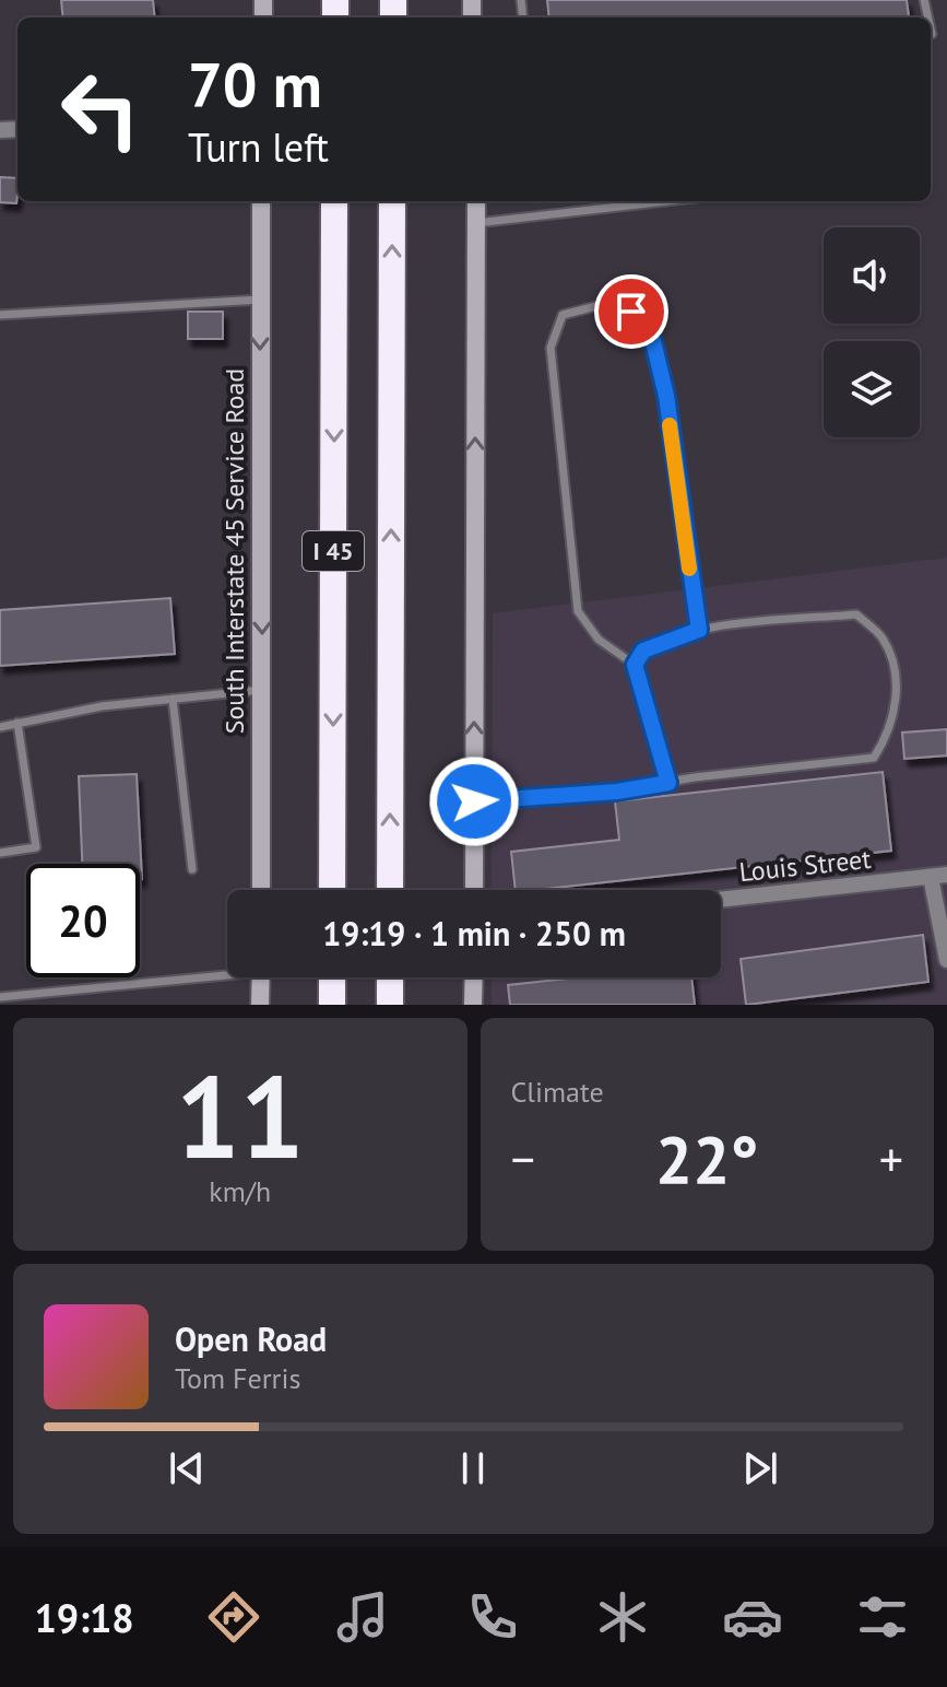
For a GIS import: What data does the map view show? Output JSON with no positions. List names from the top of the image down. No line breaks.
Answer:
{"streets":{"highway":["I 45"],"main road":["South Interstate 45 Service Road"],"street":["Louis Street"]},"one_way":["South Interstate 45 Service Road"],"page":{"turn":["70 m","Turn left"],"limit":"20","trip":"19:19 · 1 min · 250 m","tile":[["11","km/h"],"Climate"],"heat":["−","22°","+"],"song":["Open Road","Tom Ferris"],"tabs":"19:18"}}
